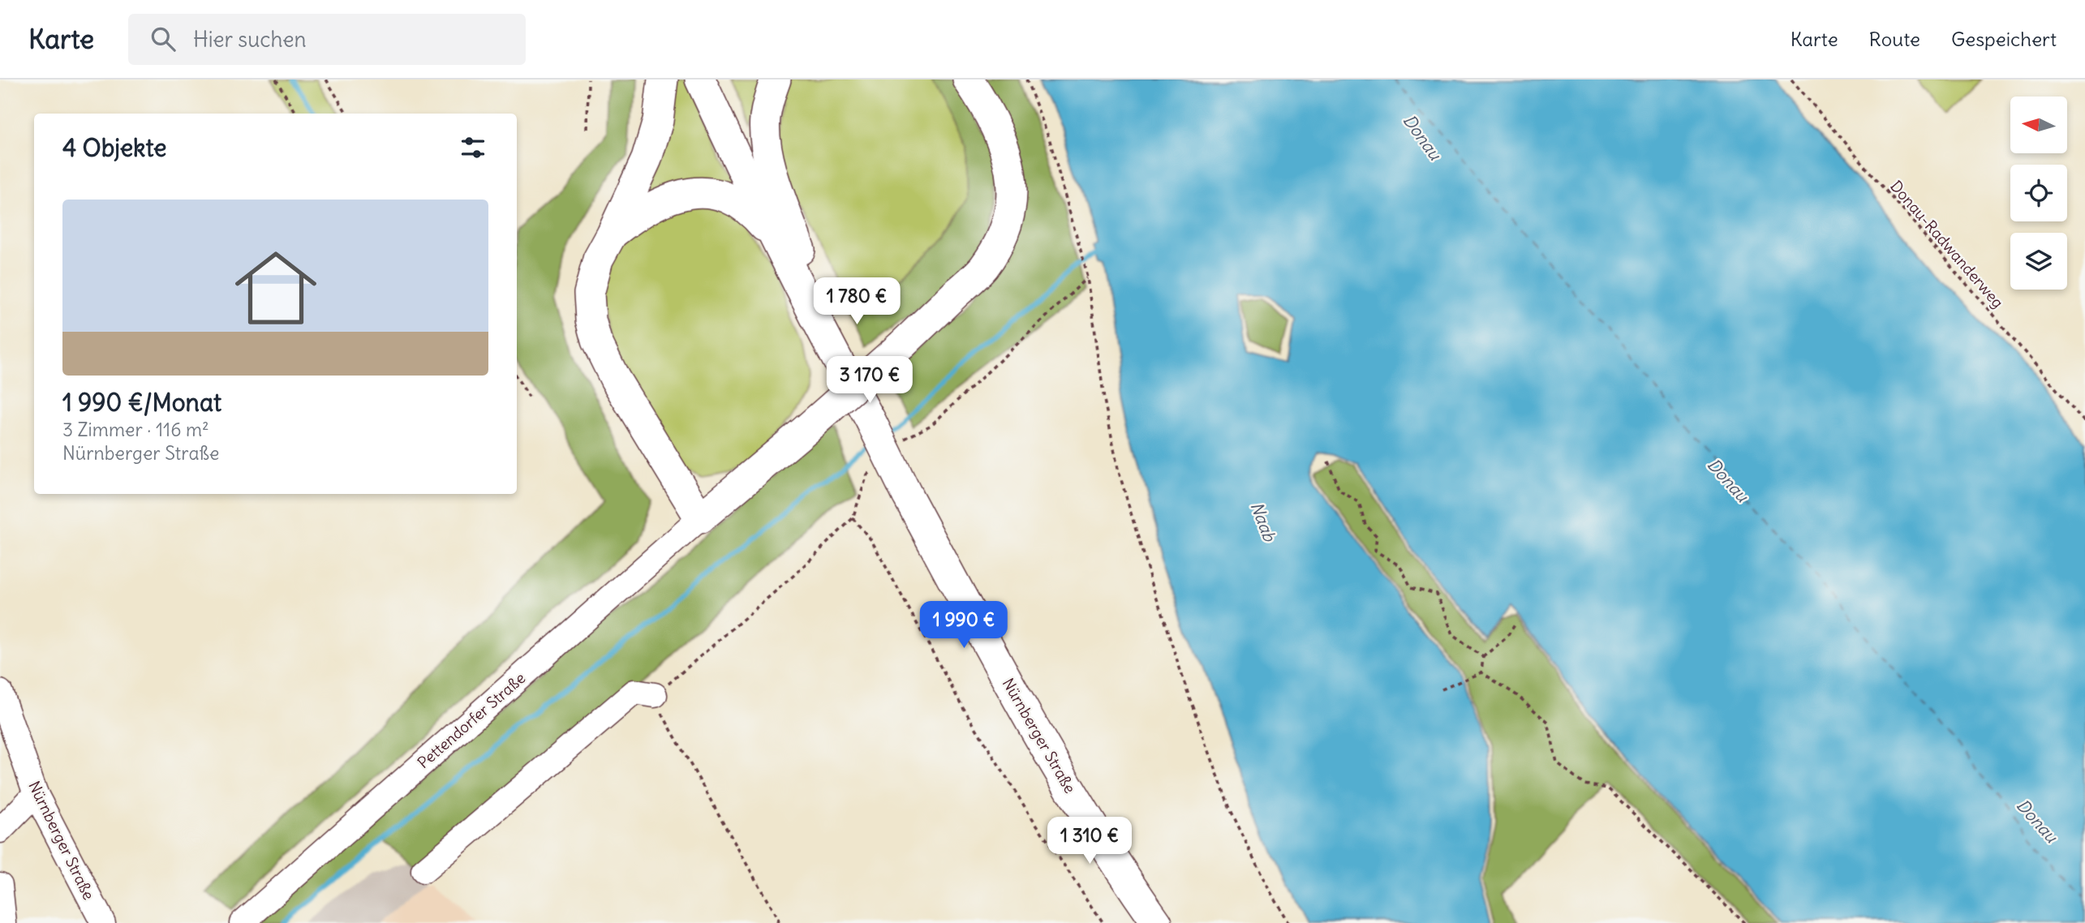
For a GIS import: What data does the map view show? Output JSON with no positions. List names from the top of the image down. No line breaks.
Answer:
{"streets":{"main road":["Nürnberger Straße"],"street":["Pettendorfer Straße"],"path":["Donau-Radwanderweg"]},"water":["Donau","Naab"],"north":"left","page":{"header":"Karte","search":"Hier suchen","nav":["Karte","Route","Gespeichert"],"heading":"4 Objekte","list":[{"name":"1 990 €/Monat","note":"3 Zimmer · 116 m² · Nürnberger Straße"}],"price":["1 780 €","3 170 €","1 990 €","1 310 €"]}}
